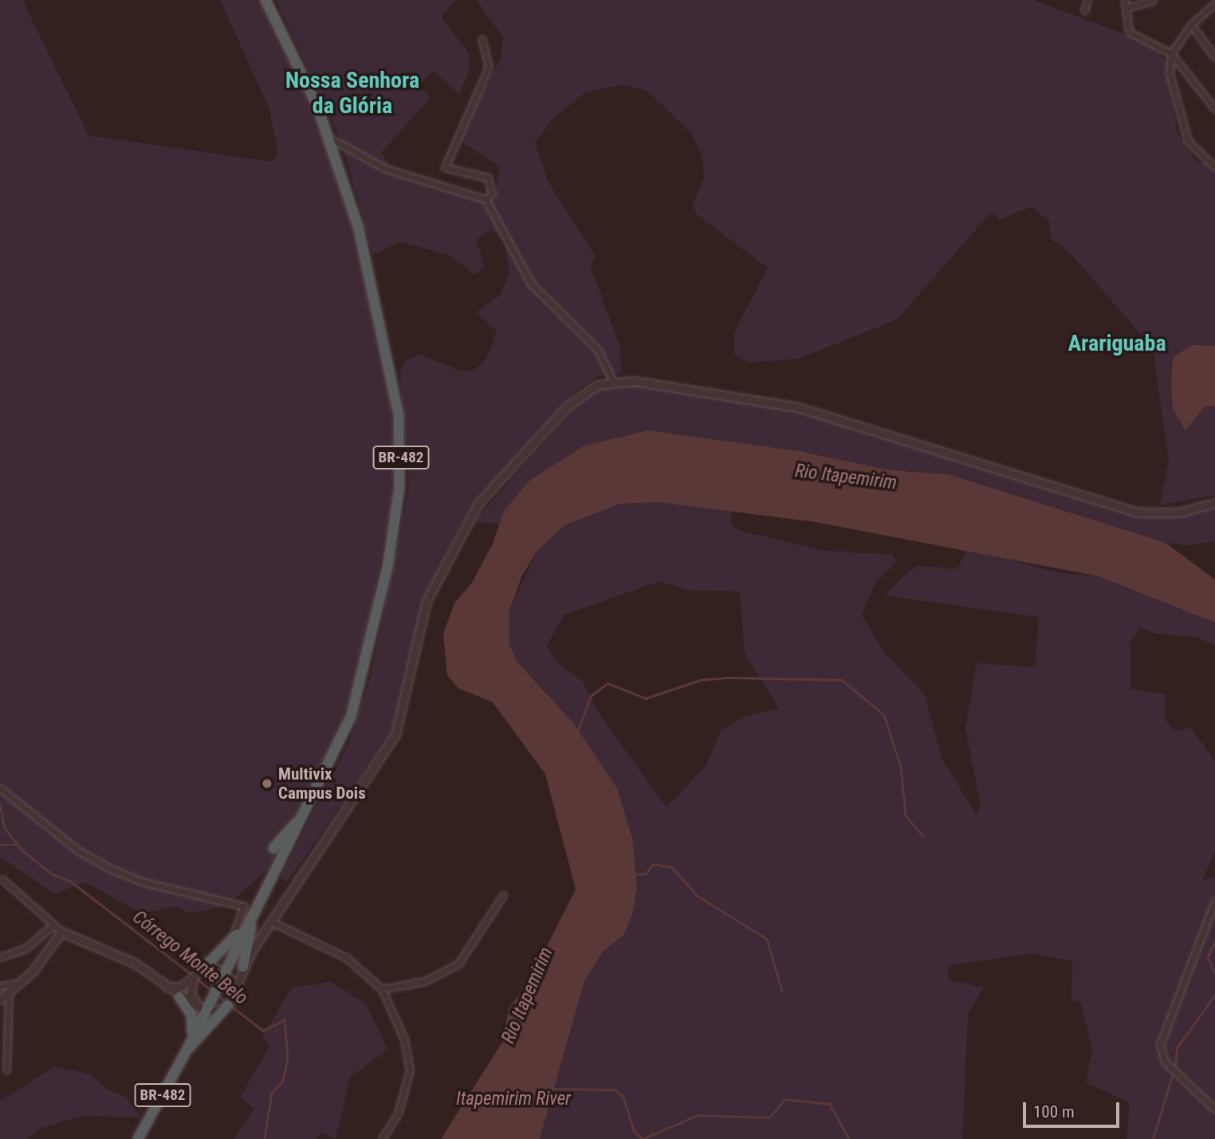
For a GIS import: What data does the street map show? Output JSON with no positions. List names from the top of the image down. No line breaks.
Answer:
{"streets":{"highway":["BR-482"]},"districts":["Nossa Senhora da Glória","Arariguaba"],"water":["Rio Itapemirim","Córrego Monte Belo","Itapemirim River"],"places":["Multivix Campus Dois"],"scale_bar":"100 m"}
